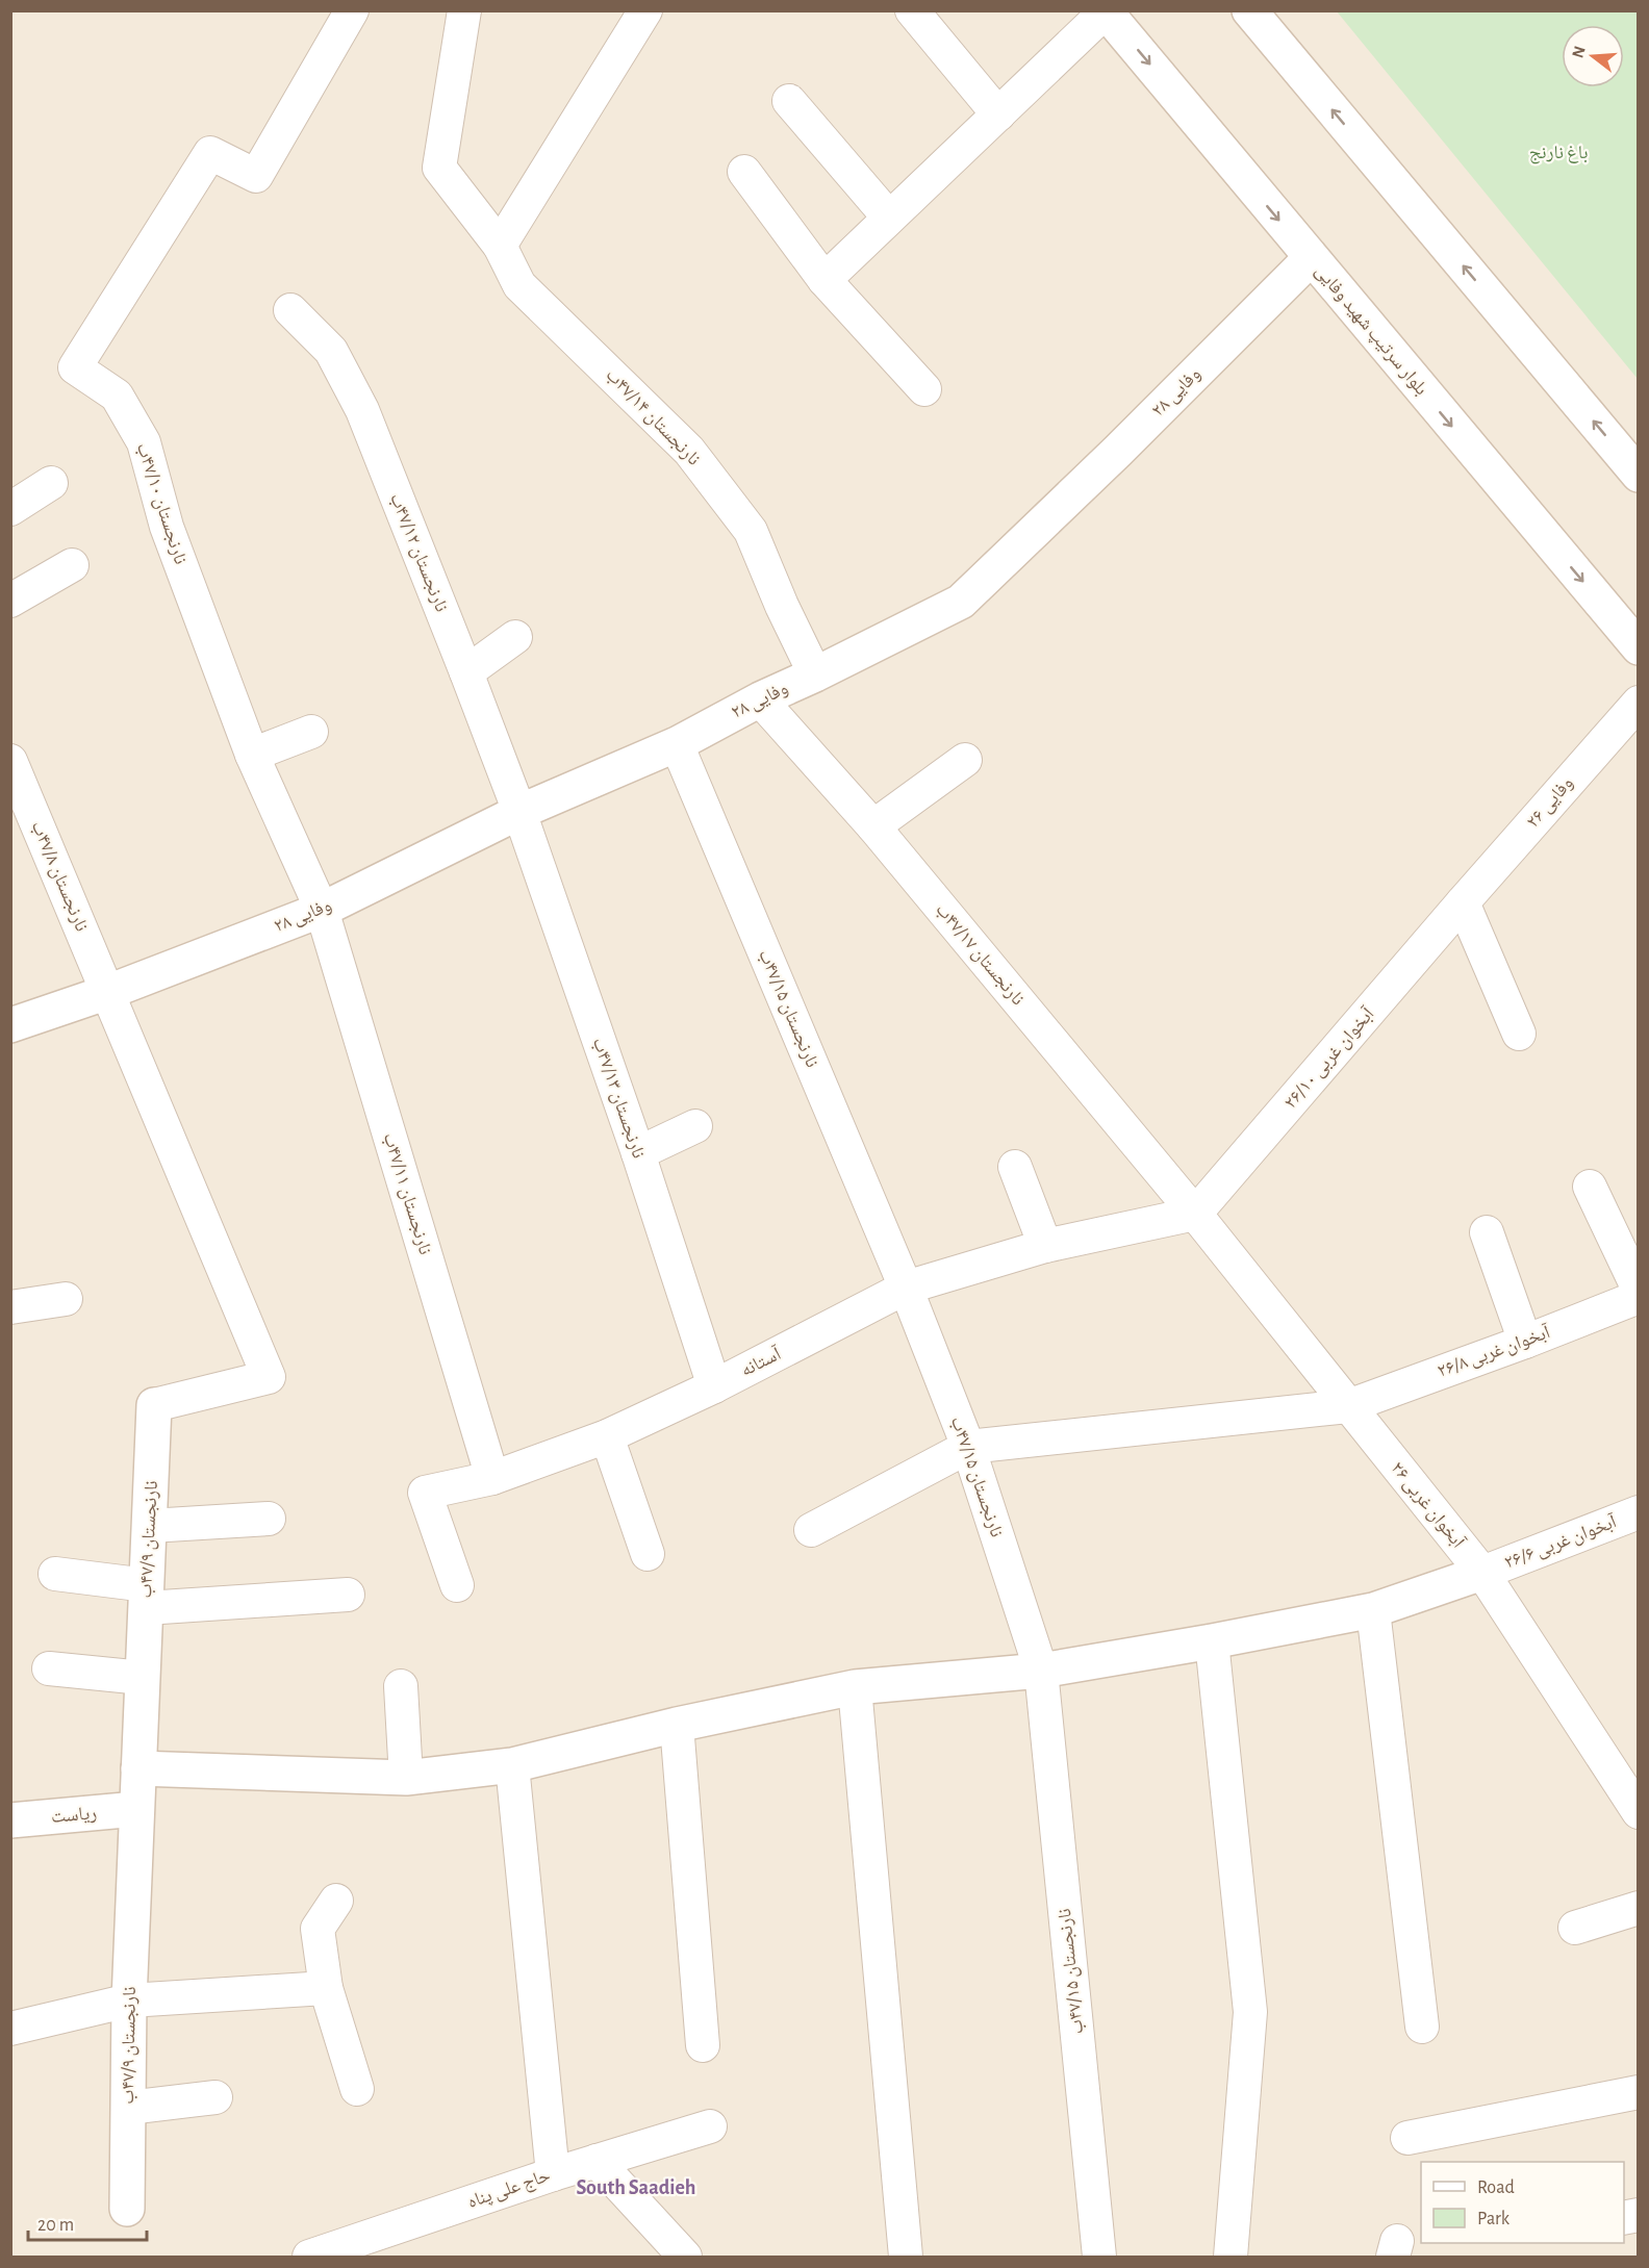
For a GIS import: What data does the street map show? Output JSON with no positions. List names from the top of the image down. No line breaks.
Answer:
{"streets":{"street":["بلوار سرتیپ شهید وفایی","وفایی ۲۸","نارنجستان ۴۷/۱۴ب","نارنجستان ۴۷/۱۰ب","نارنجستان ۴۷/۱۲ب","وفایی ۲۶","نارنجستان ۴۷/۸ب","نارنجستان ۴۷/۱۷ب","نارنجستان ۴۷/۱۵ب","آبخوان غربی ۲۶/۱۰","نارنجستان ۴۷/۱۳ب","نارنجستان ۴۷/۱۱ب","آبخوان غربی ۲۶/۸","آستانه","آبخوان غربی ۲۶","نارنجستان ۴۷/۹ب","آبخوان غربی ۲۶/۶","ریاست","حاج علی پناه"]},"crossings":[["بلوار سرتیپ شهید وفایی","وفایی ۲۸"],["وفایی ۲۸","نارنجستان ۴۷/۱۴ب"],["وفایی ۲۸","نارنجستان ۴۷/۱۰ب"],["وفایی ۲۸","نارنجستان ۴۷/۱۲ب"],["وفایی ۲۸","نارنجستان ۴۷/۸ب"],["وفایی ۲۸","نارنجستان ۴۷/۱۷ب"],["وفایی ۲۸","نارنجستان ۴۷/۱۵ب"],["وفایی ۲۸","نارنجستان ۴۷/۱۳ب"],["وفایی ۲۸","نارنجستان ۴۷/۱۱ب"],["وفایی ۲۸","نارنجستان ۴۷/۹ب"],["نارنجستان ۴۷/۱۰ب","نارنجستان ۴۷/۱۱ب"],["نارنجستان ۴۷/۱۲ب","نارنجستان ۴۷/۱۳ب"],["وفایی ۲۶","آبخوان غربی ۲۶/۱۰"],["نارنجستان ۴۷/۸ب","نارنجستان ۴۷/۹ب"],["نارنجستان ۴۷/۱۷ب","آبخوان غربی ۲۶/۱۰"],["نارنجستان ۴۷/۱۷ب","آستانه"],["نارنجستان ۴۷/۱۷ب","آبخوان غربی ۲۶"],["نارنجستان ۴۷/۱۵ب","آبخوان غربی ۲۶/۸"],["نارنجستان ۴۷/۱۵ب","آستانه"],["آبخوان غربی ۲۶/۱۰","آستانه"],["آبخوان غربی ۲۶/۱۰","آبخوان غربی ۲۶"],["نارنجستان ۴۷/۱۳ب","آستانه"],["نارنجستان ۴۷/۱۱ب","آستانه"],["آبخوان غربی ۲۶/۸","آبخوان غربی ۲۶"],["آستانه","آبخوان غربی ۲۶"],["آبخوان غربی ۲۶","آبخوان غربی ۲۶/۶"],["نارنجستان ۴۷/۹ب","ریاست"]],"districts":["South Saadieh"],"parks":["باغ نارنج"],"legend":["Road","Park"],"scale_bar":"20 m","north":"left"}
